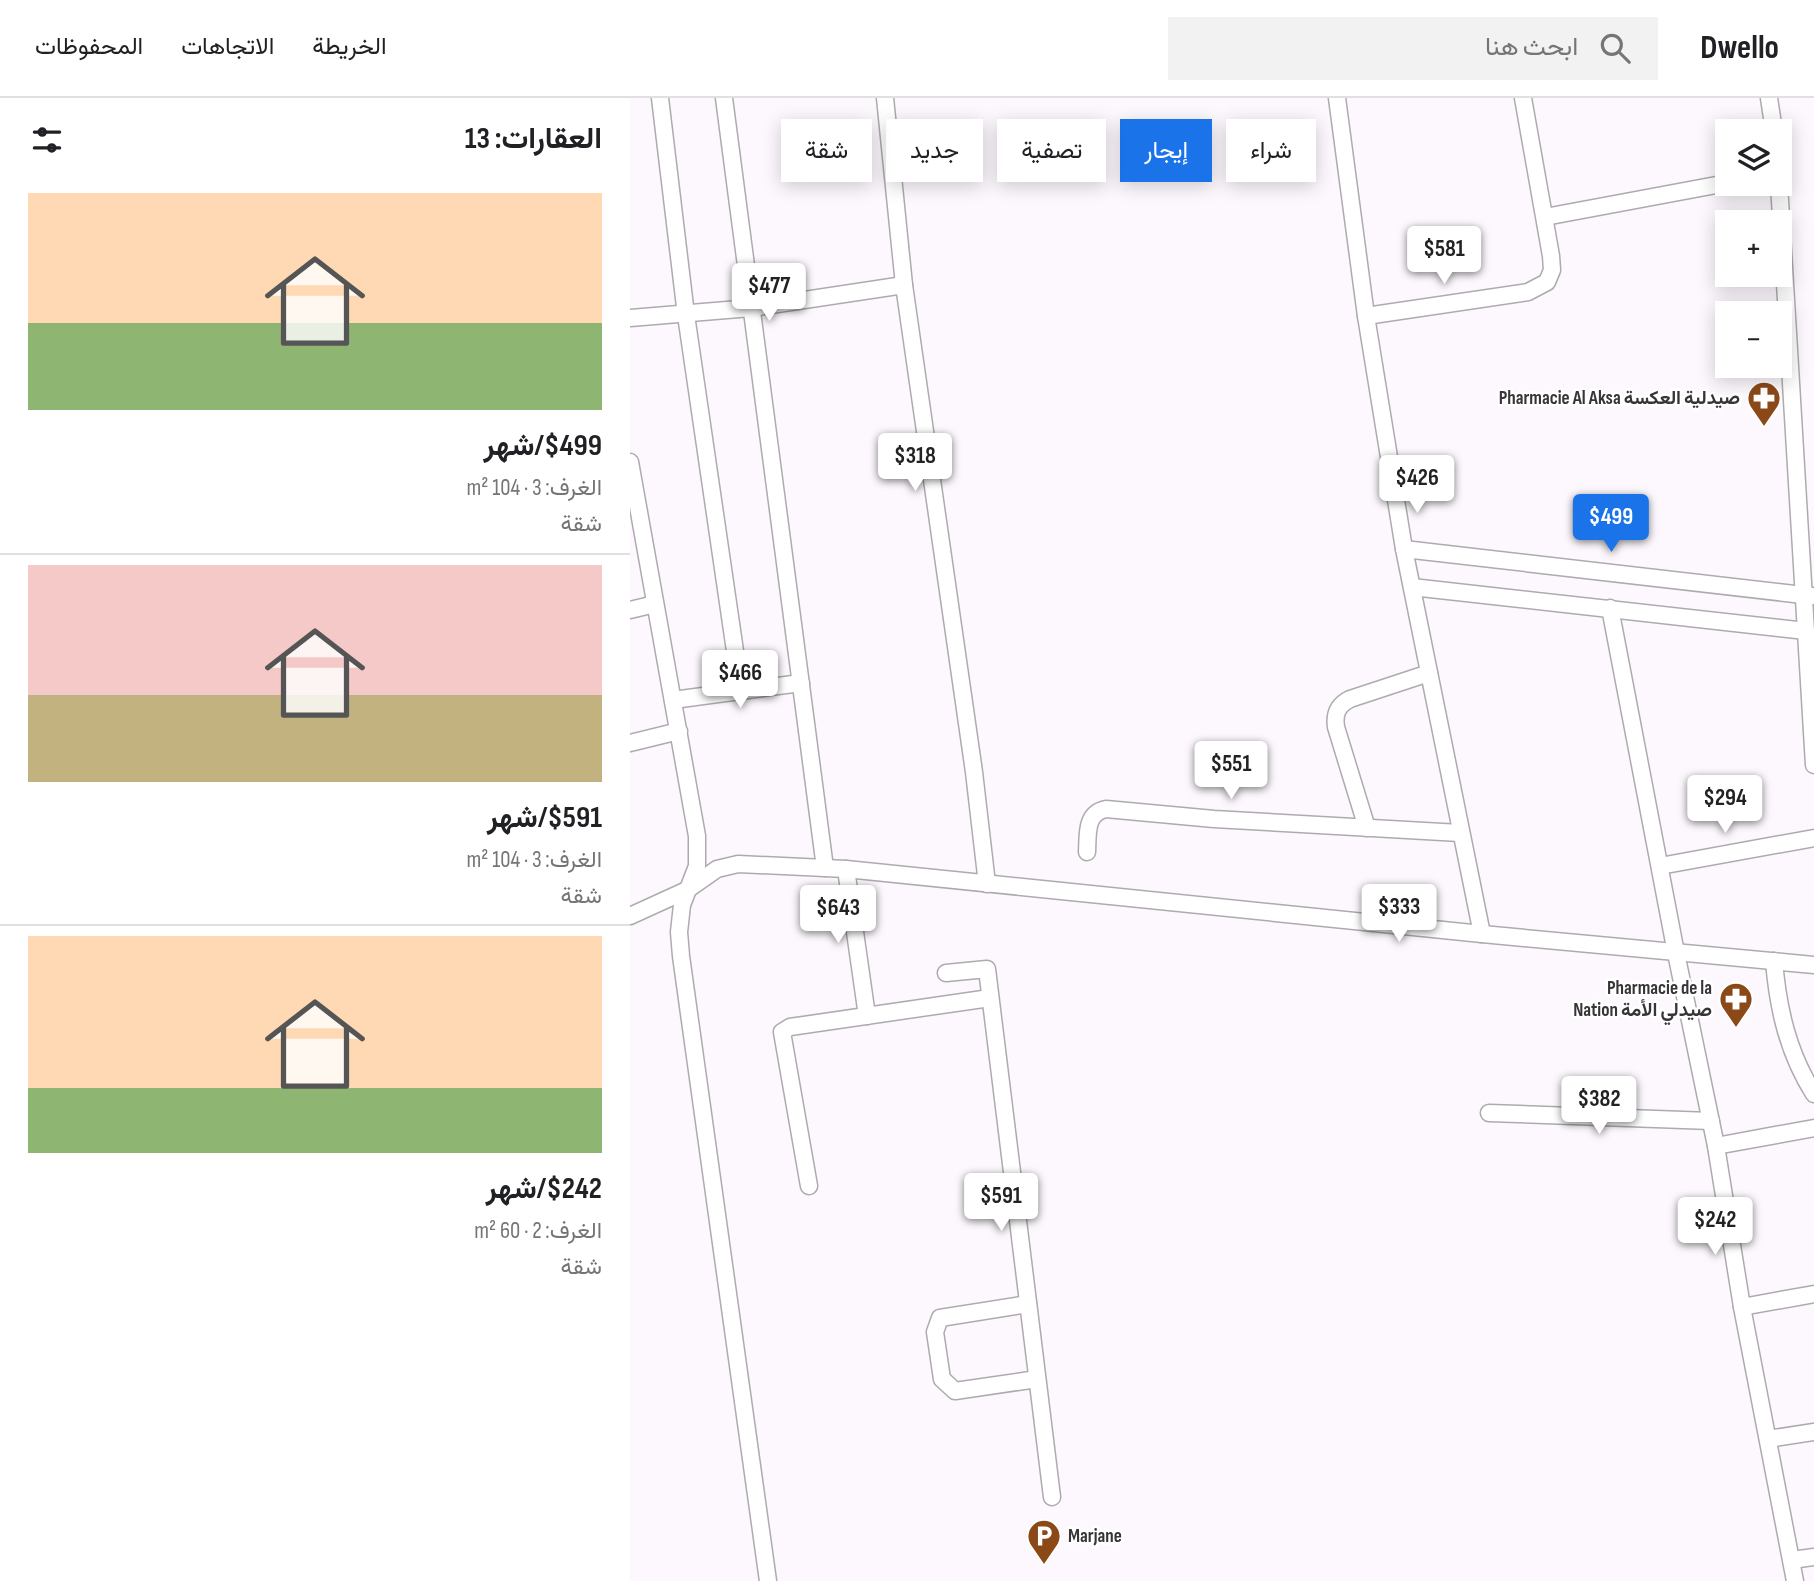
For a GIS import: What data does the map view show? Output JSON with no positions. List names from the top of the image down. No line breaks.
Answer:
{"places":{"pharmacy":["Pharmacie Al Aksa صيدلية العكسة","Pharmacie de la Nation صيدلي الأمة"],"parking":["Marjane"]},"page":{"header":"Dwello","search":"ابحث هنا","nav":["الخريطة","الاتجاهات","المحفوظات"],"heading":"العقارات: 13","map_buttons":["+","−"],"chip":["شراء","إيجار","تصفية","جديد","شقة"],"list":[{"name":"$499/شهر","note":"الغرف: 3 · 104 m² · شقة"},{"name":"$591/شهر","note":"الغرف: 3 · 104 m² · شقة"},{"name":"$242/شهر","note":"الغرف: 2 · 60 m² · شقة"}],"price":["$581","$477","$318","$426","$499","$466","$551","$294","$333","$643","$382","$591","$242"]}}
